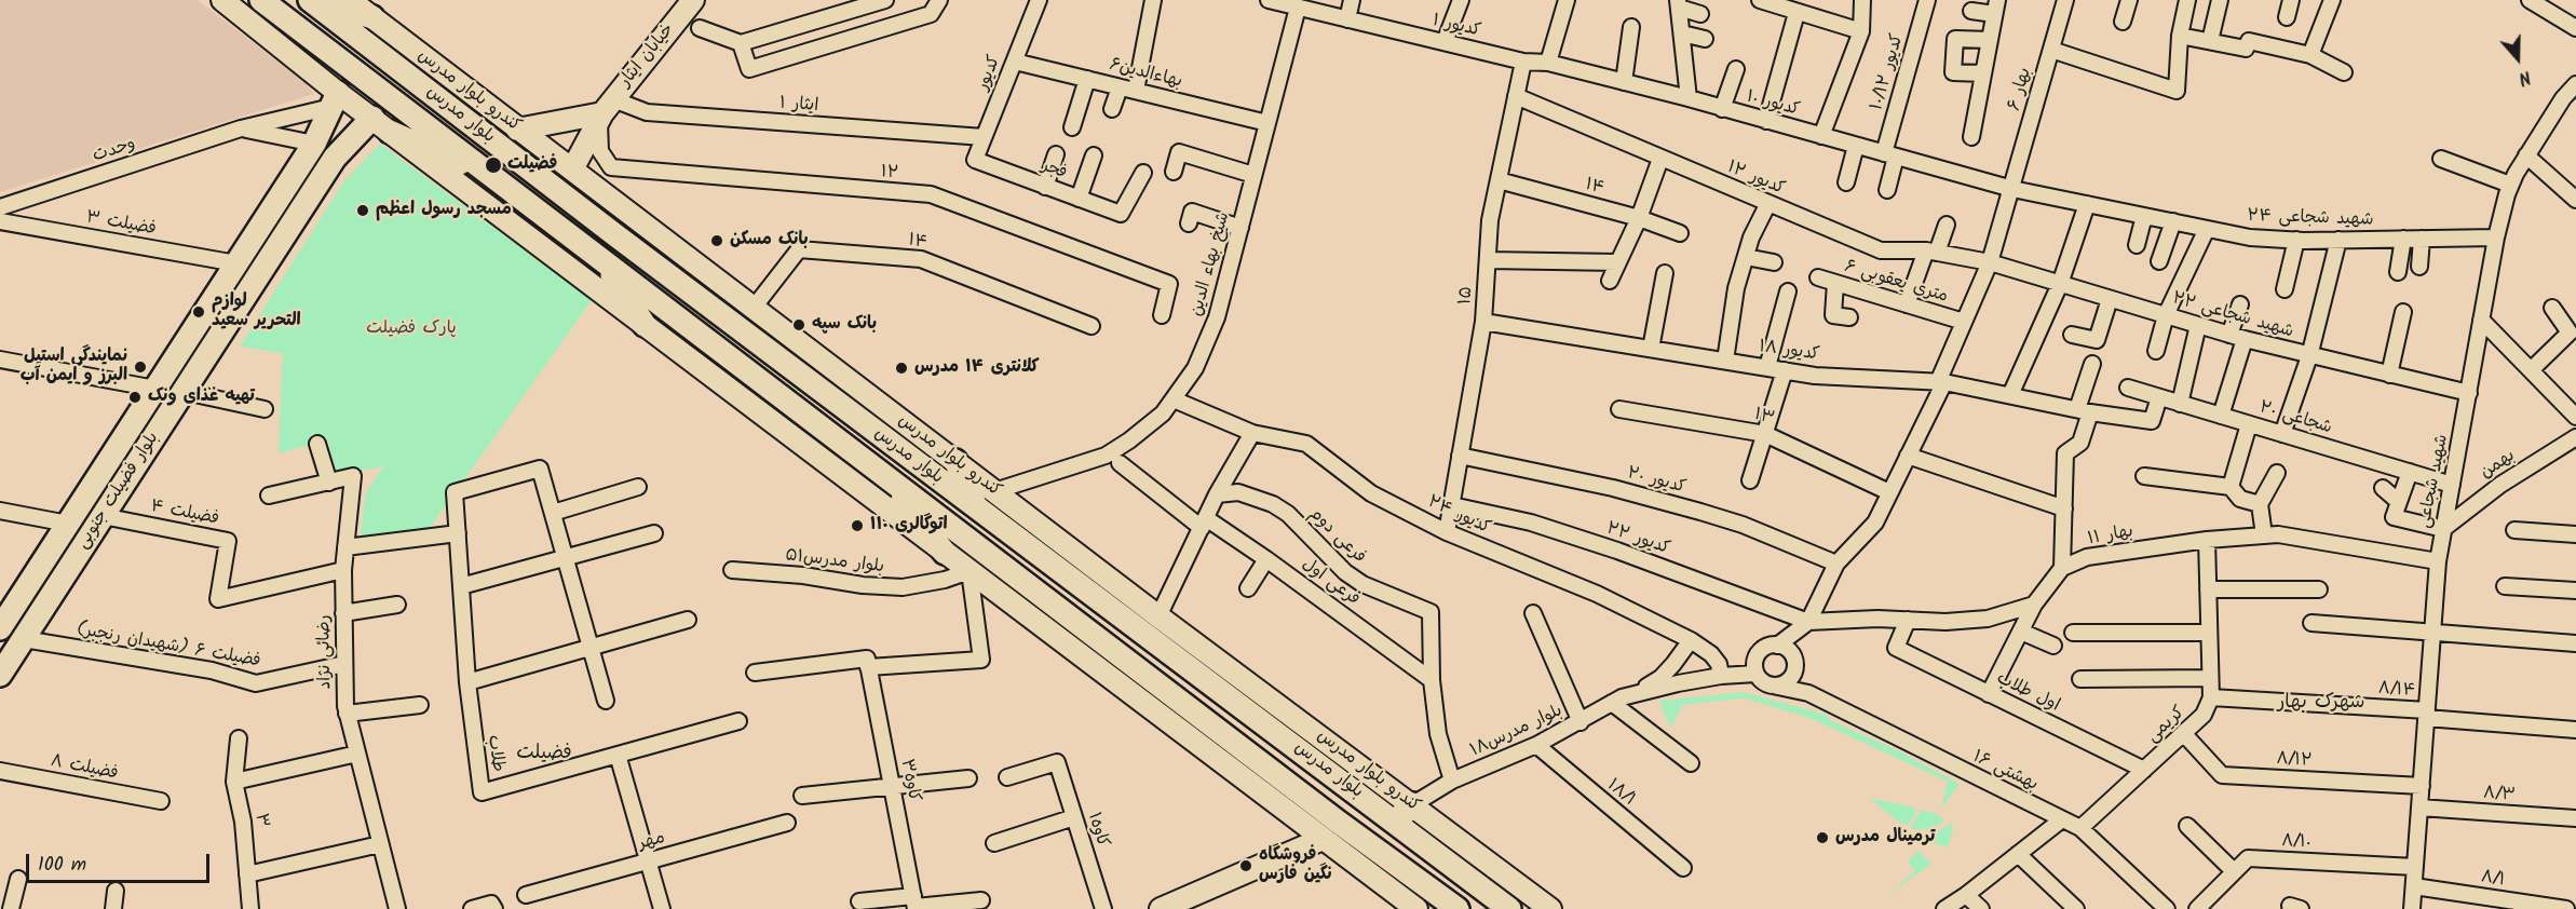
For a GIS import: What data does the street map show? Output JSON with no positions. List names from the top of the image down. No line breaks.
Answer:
{"streets":{"main road":["خیابان ایثار","کندرو بلوار مدرس","بلوار مدرس","بلوار فضیلت جنوبی"],"street":["کدیور ۱","کدیور ۱۰/۱۲","کدیور","۶بهاءالدين","بهار ۶","کدیور ۱۰","ایثار ۱","وحدت","فجر","۱۲","کدیور ۱۲","۱۴","شهید شجاعی ۲۴","فضیلت ۳","شیخ بهاء الدین","۶ متری یعقوبی","۱۵","شهید شجاعی ۲۲","کدیور ۱۸","۱۳","شجاعی ۲۰","بهمن","کدیور ۲۰","شهید شجاعی","فضیلت ۴","کدیور ۲۴","فرعی دوم","بهار ۱۱","کدیور ۲۲","بلوار مدرس۵۱","فرعی اول","فضیلت ۶ (شهیدان رنجبر)","رضائی نژاد","۸/۱۴","اول طلاب","کریمی","بلوار مدرس۱۸","طلاب","۸/۱۲","فضیلت ۸","۱۶ بهشتی","کاوه۳","۱۸/۱","۸/۳","۳","کاوه۱","مهر","۸/۱۰","۸/۱"]},"crossings":[["کدیور ۱","کدیور ۱۰"],["کدیور ۱","شیخ بهاء الدین"],["کدیور ۱","۱۵"],["خیابان ایثار","کندرو بلوار مدرس"],["خیابان ایثار","ایثار ۱"],["کدیور ۱۰/۱۲","کدیور ۱۰"],["کدیور","۶بهاءالدين"],["کدیور","ایثار ۱"],["کدیور","فجر"],["۶بهاءالدين","شیخ بهاء الدین"],["بهار ۶","کدیور ۱۰"],["بهار ۶","کدیور ۱۲"],["بهار ۶","شهید شجاعی ۲۴"],["بهار ۶","۶ متری یعقوبی"],["بهار ۶","شهید شجاعی ۲۲"],["بهار ۶","کدیور ۱۸"],["بهار ۶","۱۳"],["بهار ۶","کدیور ۲۰"],["بهار ۶","کدیور ۲۲"],["بهار ۶","۱۶ بهشتی"],["کندرو بلوار مدرس","۱۴"],["کندرو بلوار مدرس","شیخ بهاء الدین"],["کندرو بلوار مدرس","بلوار مدرس۱۸"],["کدیور ۱۰","شهید شجاعی ۲۴"],["کدیور ۱۰","۱۵"],["وحدت","بلوار فضیلت جنوبی"],["کدیور ۱۲","۱۵"],["کدیور ۱۲","شهید شجاعی ۲۲"],["۱۴","۱۵"],["شهید شجاعی ۲۴","شهید شجاعی"],["فضیلت ۳","بلوار فضیلت جنوبی"],["شیخ بهاء الدین","کدیور ۲۴"],["۱۵","کدیور ۱۸"],["۱۵","کدیور ۲۰"],["۱۵","کدیور ۲۴"],["۱۵","کدیور ۲۲"],["شهید شجاعی ۲۲","شهید شجاعی"],["کدیور ۱۸","شجاعی ۲۰"],["شجاعی ۲۰","شهید شجاعی"],["بهمن","شهید شجاعی"],["شهید شجاعی","بهار ۱۱"],["شهید شجاعی","۸/۱۴"],["شهید شجاعی","۸/۱۲"],["شهید شجاعی","۸/۳"],["شهید شجاعی","۸/۱۰"],["شهید شجاعی","۸/۱"],["بلوار فضیلت جنوبی","فضیلت ۴"],["بلوار فضیلت جنوبی","فضیلت ۶ (شهیدان رنجبر)"],["فضیلت ۴","رضائی نژاد"],["فرعی دوم","فرعی اول"],["فضیلت ۶ (شهیدان رنجبر)","رضائی نژاد"],["۸/۱۴","کریمی"],["اول طلاب","کریمی"],["کریمی","۸/۱۲"],["کریمی","۱۶ بهشتی"],["بلوار مدرس۱۸","۱۸/۱"]],"districts":["شهرک بهار","فضیلت"],"parks":["پارک فضیلت"],"places":["فضیلت","مسجد رسول اعظم","بانک مسکن","لوازم التحریر سعید","بانک سپه","نمایندگی استيل البرز و ایمن آب","کلانتری ۱۴ مدرس","تهیه غذای ونک","اتوگالری ۱۱۰","ترمینال مدرس","فروشگاه نگین فارس"],"scale_bar":"100 m","north":"bottom"}
